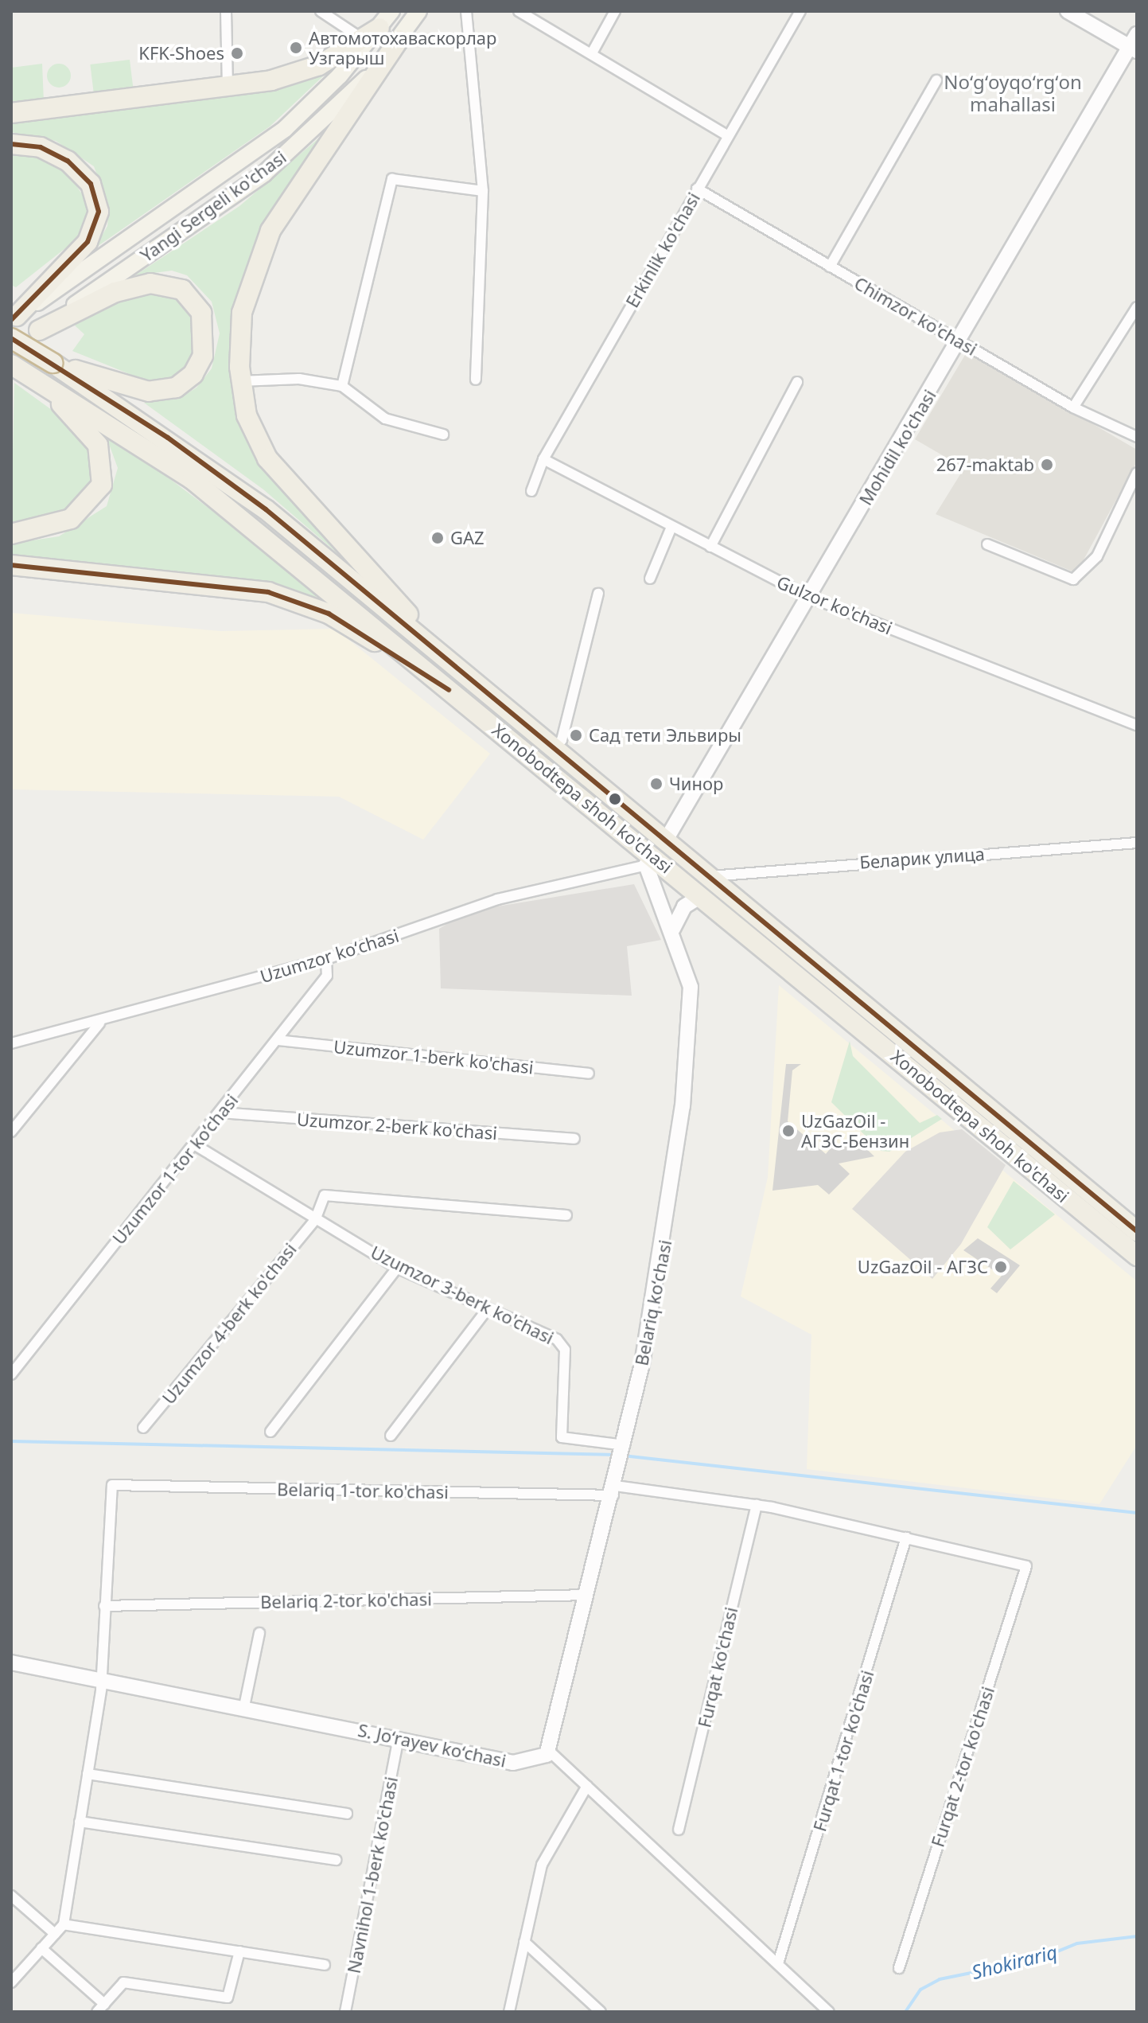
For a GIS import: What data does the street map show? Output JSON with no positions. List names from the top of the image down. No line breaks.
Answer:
{"streets":{"highway":["Xonobodtepa shoh ko'chasi"],"main road":["Yangi Sergeli ko'chasi"],"street":["Erkinlik ko'chasi","Chimzor ko'chasi","Mohidil ko'chasi","Gulzor ko'chasi","Беларик улица","Uzumzor koʻchasi","Uzumzor 1-berk ko'chasi","Uzumzor 2-berk ko'chasi","Uzumzor 1-tor ko‘chasi","Uzumzor 3-berk ko'chasi","Belariq koʻchasi","Uzumzor 4-berk ko'chasi","Belariq 1-tor ko'chasi","Belariq 2-tor ko'chasi","Furqat ko'chasi","S. Joʻrayev koʻchasi","Furqat 1-tor ko'chasi","Furqat 2-tor ko'chasi","Navnihol 1-berk ko'chasi"]},"crossings":[["Erkinlik ko'chasi","Chimzor ko'chasi"],["Erkinlik ko'chasi","Gulzor ko'chasi"],["Chimzor ko'chasi","Mohidil ko'chasi"],["Mohidil ko'chasi","Gulzor ko'chasi"],["Mohidil ko'chasi","Xonobodtepa shoh ko'chasi"],["Mohidil ko'chasi","Uzumzor koʻchasi"],["Mohidil ko'chasi","Belariq koʻchasi"],["Xonobodtepa shoh ko'chasi","Беларик улица"],["Xonobodtepa shoh ko'chasi","Uzumzor koʻchasi"],["Xonobodtepa shoh ko'chasi","Belariq koʻchasi"],["Uzumzor koʻchasi","Uzumzor 1-tor ko‘chasi"],["Uzumzor koʻchasi","Belariq koʻchasi"],["Uzumzor 1-berk ko'chasi","Uzumzor 1-tor ko‘chasi"],["Uzumzor 2-berk ko'chasi","Uzumzor 1-tor ko‘chasi"],["Uzumzor 1-tor ko‘chasi","Uzumzor 3-berk ko'chasi"],["Uzumzor 3-berk ko'chasi","Belariq koʻchasi"],["Uzumzor 3-berk ko'chasi","Uzumzor 4-berk ko'chasi"],["Belariq koʻchasi","Belariq 1-tor ko'chasi"],["Belariq koʻchasi","Belariq 2-tor ko'chasi"],["Belariq koʻchasi","S. Joʻrayev koʻchasi"],["Belariq 1-tor ko'chasi","Belariq 2-tor ko'chasi"],["Belariq 1-tor ko'chasi","Furqat ko'chasi"],["Belariq 1-tor ko'chasi","Furqat 1-tor ko'chasi"],["Belariq 1-tor ko'chasi","Furqat 2-tor ko'chasi"],["S. Joʻrayev koʻchasi","Navnihol 1-berk ko'chasi"]],"districts":["Noʻgʻoyqoʻrgʻon mahallasi"],"water":["Shokirariq"],"places":["Автомотохаваскорлар Узгарыш","KFK-Shoes","267-maktab","GAZ","Сад тети Эльвиры","Чинор","UzGazOil - АГЗС-Бензин","UzGazOil - АГЗС"]}
